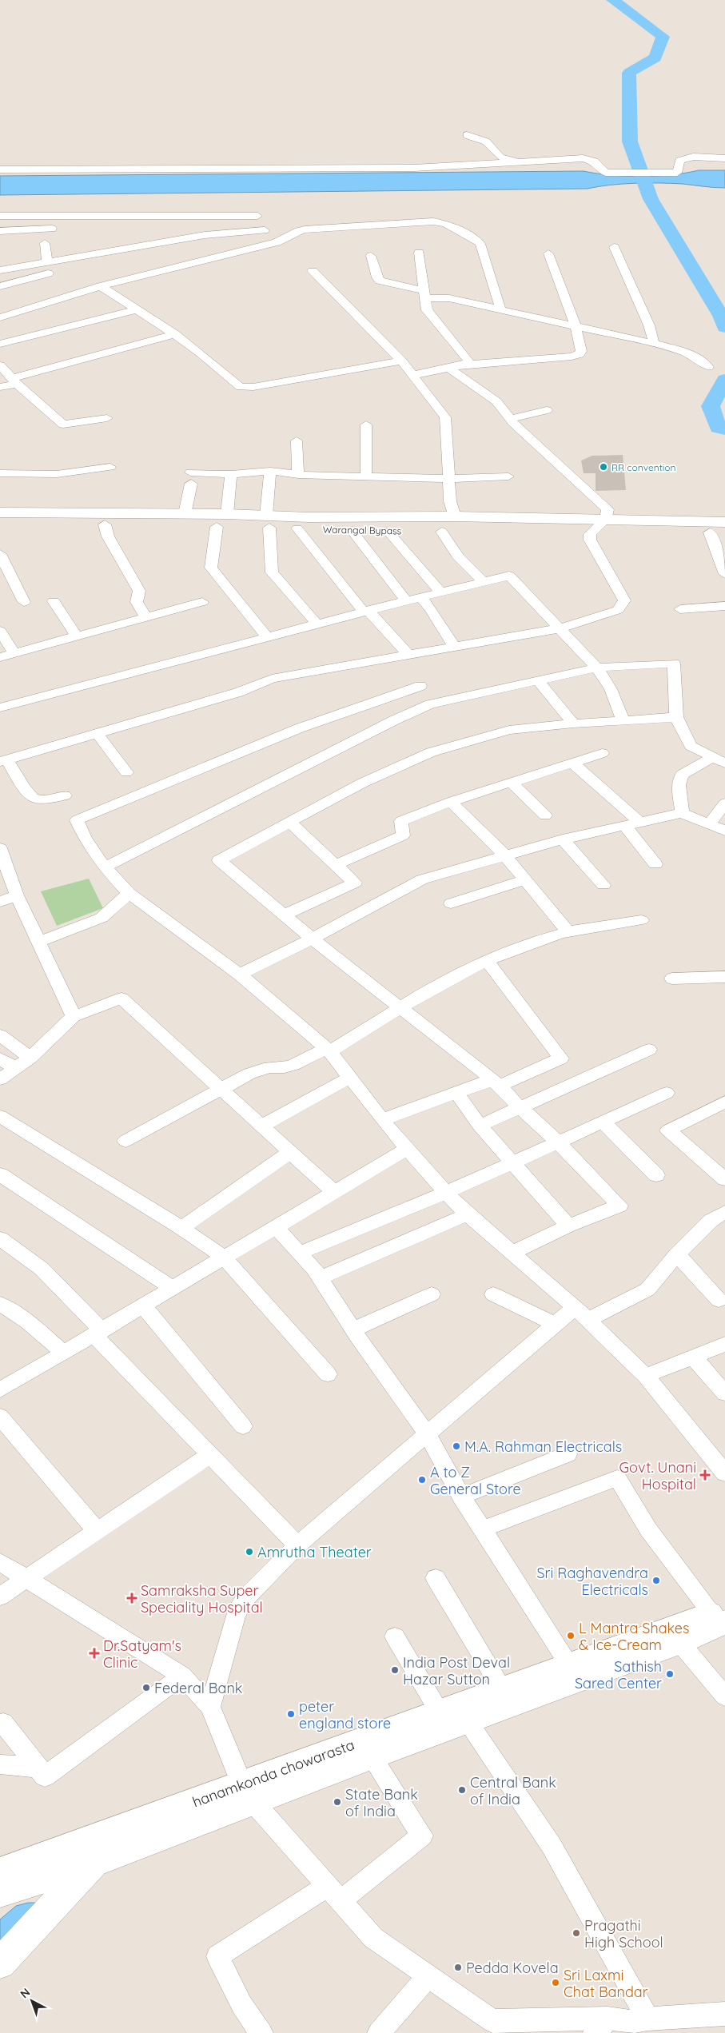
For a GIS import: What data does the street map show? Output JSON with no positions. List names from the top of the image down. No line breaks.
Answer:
{"streets":{"main road":["Warangal Bypass","hanamkonda chowarasta"]},"places":{"other":["RR convention","M.A. Rahman Electricals","A to Z General Store","Amrutha Theater","Sri Raghavendra Electricals","L Mantra Shakes & Ice-Cream","India Post Deval Hazar Sutton","Sathish Sared Center","Federal Bank","peter england store","Central Bank of India","State Bank of India","Pragathi High School","Pedda Kovela","Sri Laxmi Chat Bandar"],"health":["Govt. Unani Hospital","Samraksha Super Speciality Hospital","Dr.Satyam's Clinic"]},"north":"top left"}
